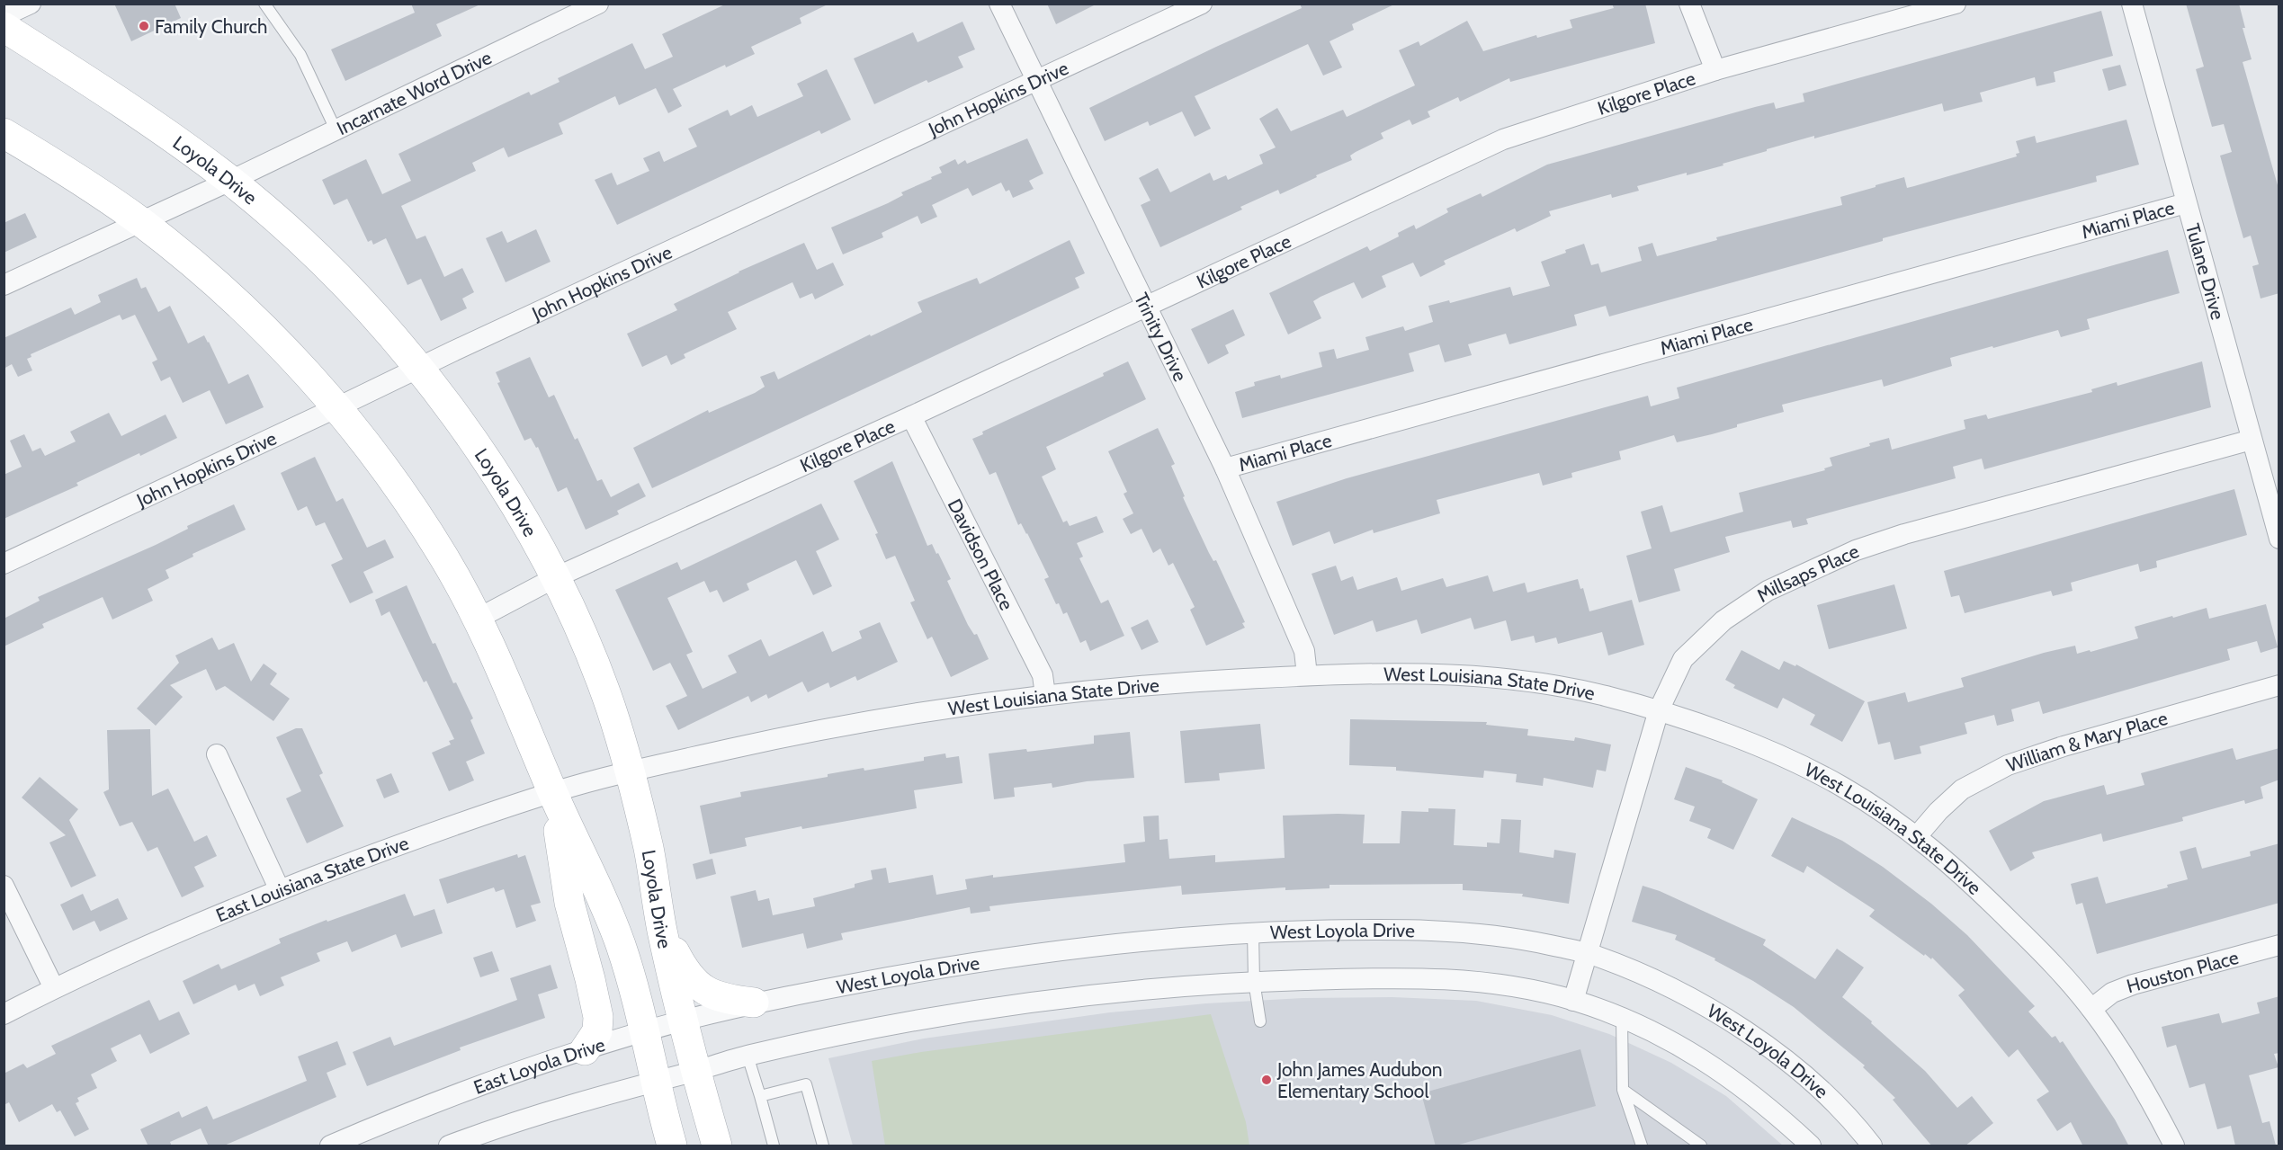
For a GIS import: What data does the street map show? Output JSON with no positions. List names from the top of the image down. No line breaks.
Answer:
{"streets":{"main road":["Loyola Drive"],"street":["Incarnate Word Drive","Kilgore Place","John Hopkins Drive","Miami Place","Tulane Drive","Trinity Drive","Davidson Place","Millsaps Place","West Louisiana State Drive","William & Mary Place","East Louisiana State Drive","West Loyola Drive","Houston Place","East Loyola Drive"]},"crossings":[["Incarnate Word Drive","Loyola Drive"],["Kilgore Place","Loyola Drive"],["Kilgore Place","Trinity Drive"],["Kilgore Place","Davidson Place"],["John Hopkins Drive","Loyola Drive"],["John Hopkins Drive","Trinity Drive"],["Loyola Drive","West Louisiana State Drive"],["Loyola Drive","East Louisiana State Drive"],["Loyola Drive","East Loyola Drive"],["Miami Place","Tulane Drive"],["Miami Place","Trinity Drive"],["Tulane Drive","Millsaps Place"],["Trinity Drive","West Louisiana State Drive"],["Davidson Place","West Louisiana State Drive"],["Millsaps Place","West Louisiana State Drive"],["Millsaps Place","West Loyola Drive"],["West Louisiana State Drive","William & Mary Place"],["West Louisiana State Drive","East Louisiana State Drive"],["West Louisiana State Drive","Houston Place"],["West Loyola Drive","East Loyola Drive"]],"places":["Family Church","John James Audubon Elementary School"]}
